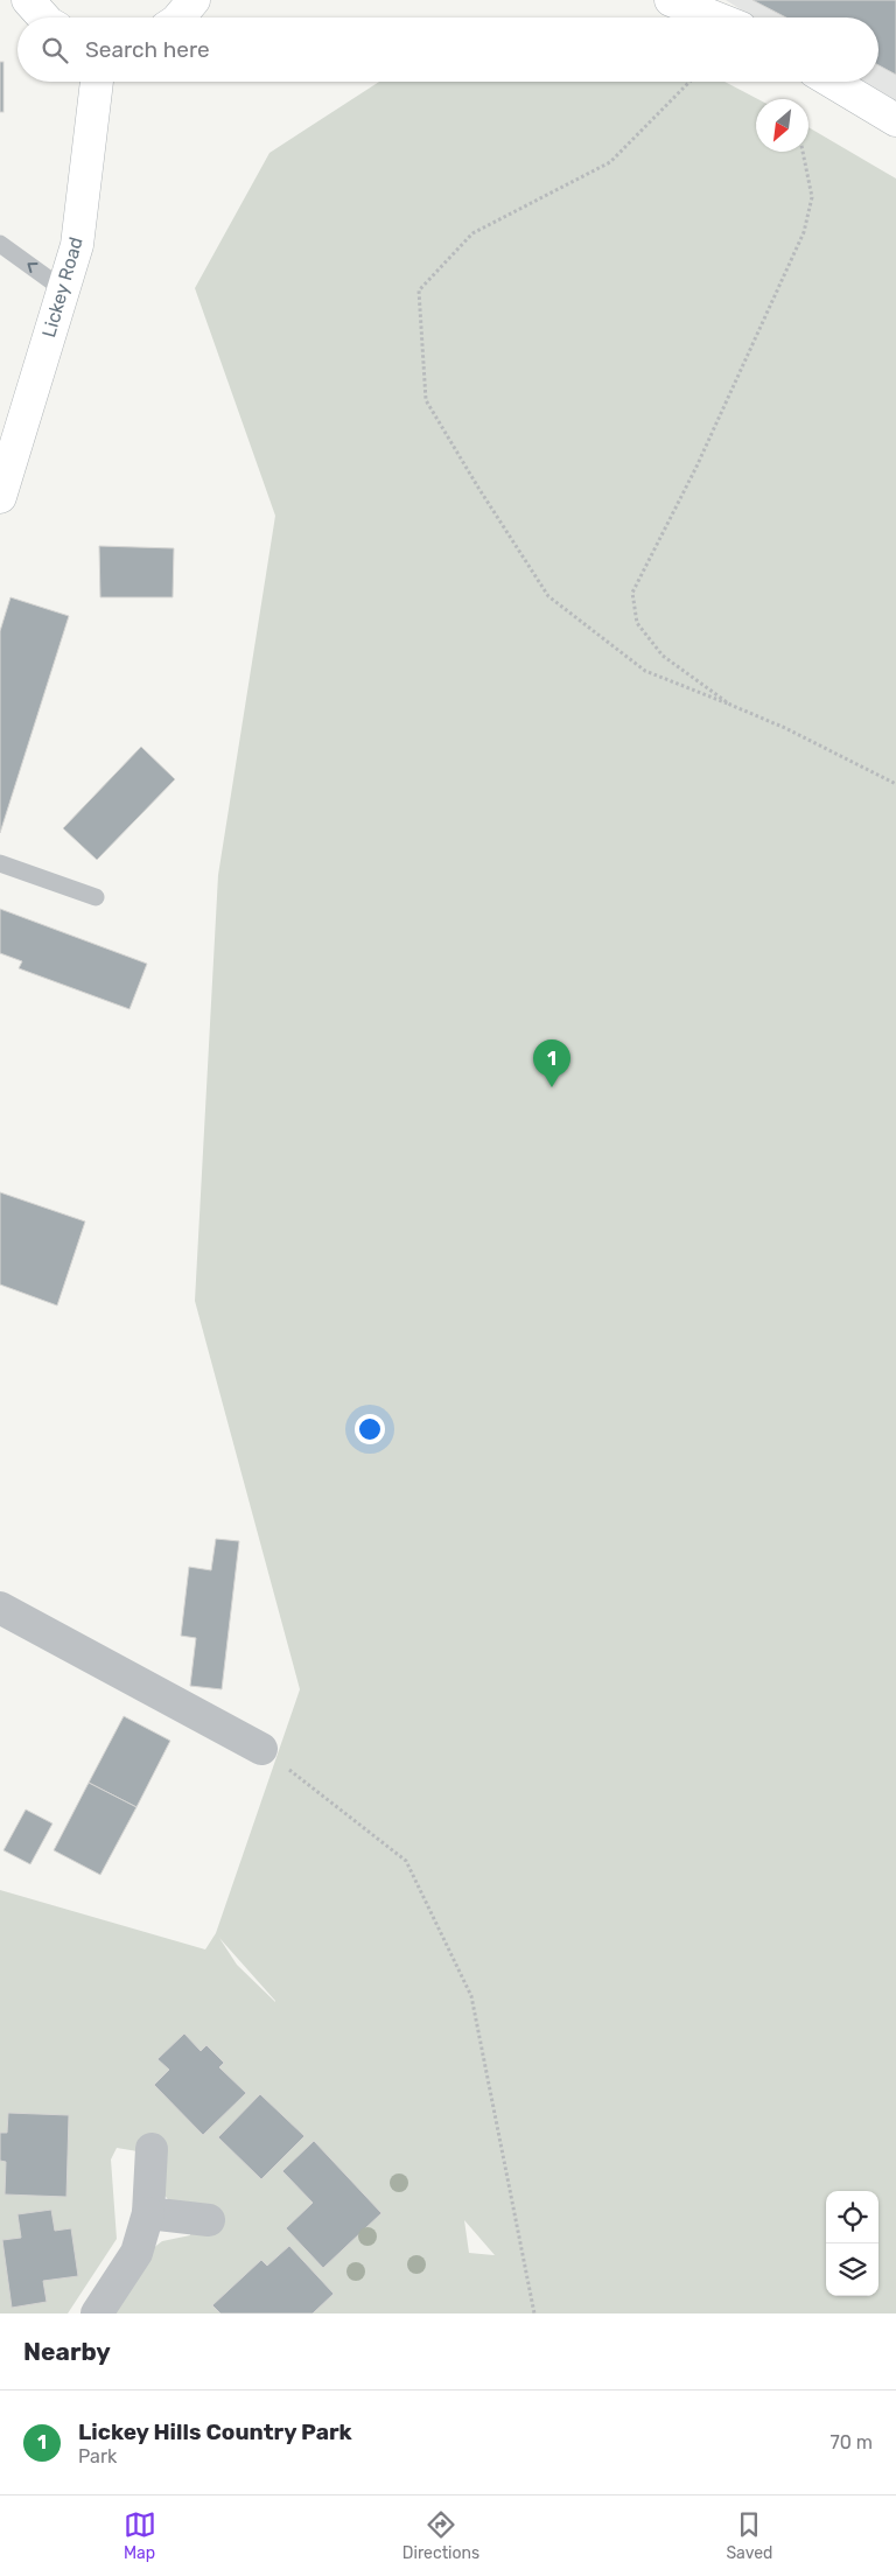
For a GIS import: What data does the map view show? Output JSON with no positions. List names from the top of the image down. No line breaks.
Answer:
{"streets":{"main road":["Lickey Road"]},"north":"bottom left","page":{"search":"Search here","pins":"1","heading":"Nearby","list":[{"mark":"1","name":"Lickey Hills Country Park","note":"Park","value":"70 m"}],"nav":["Map","Directions","Saved"]}}
